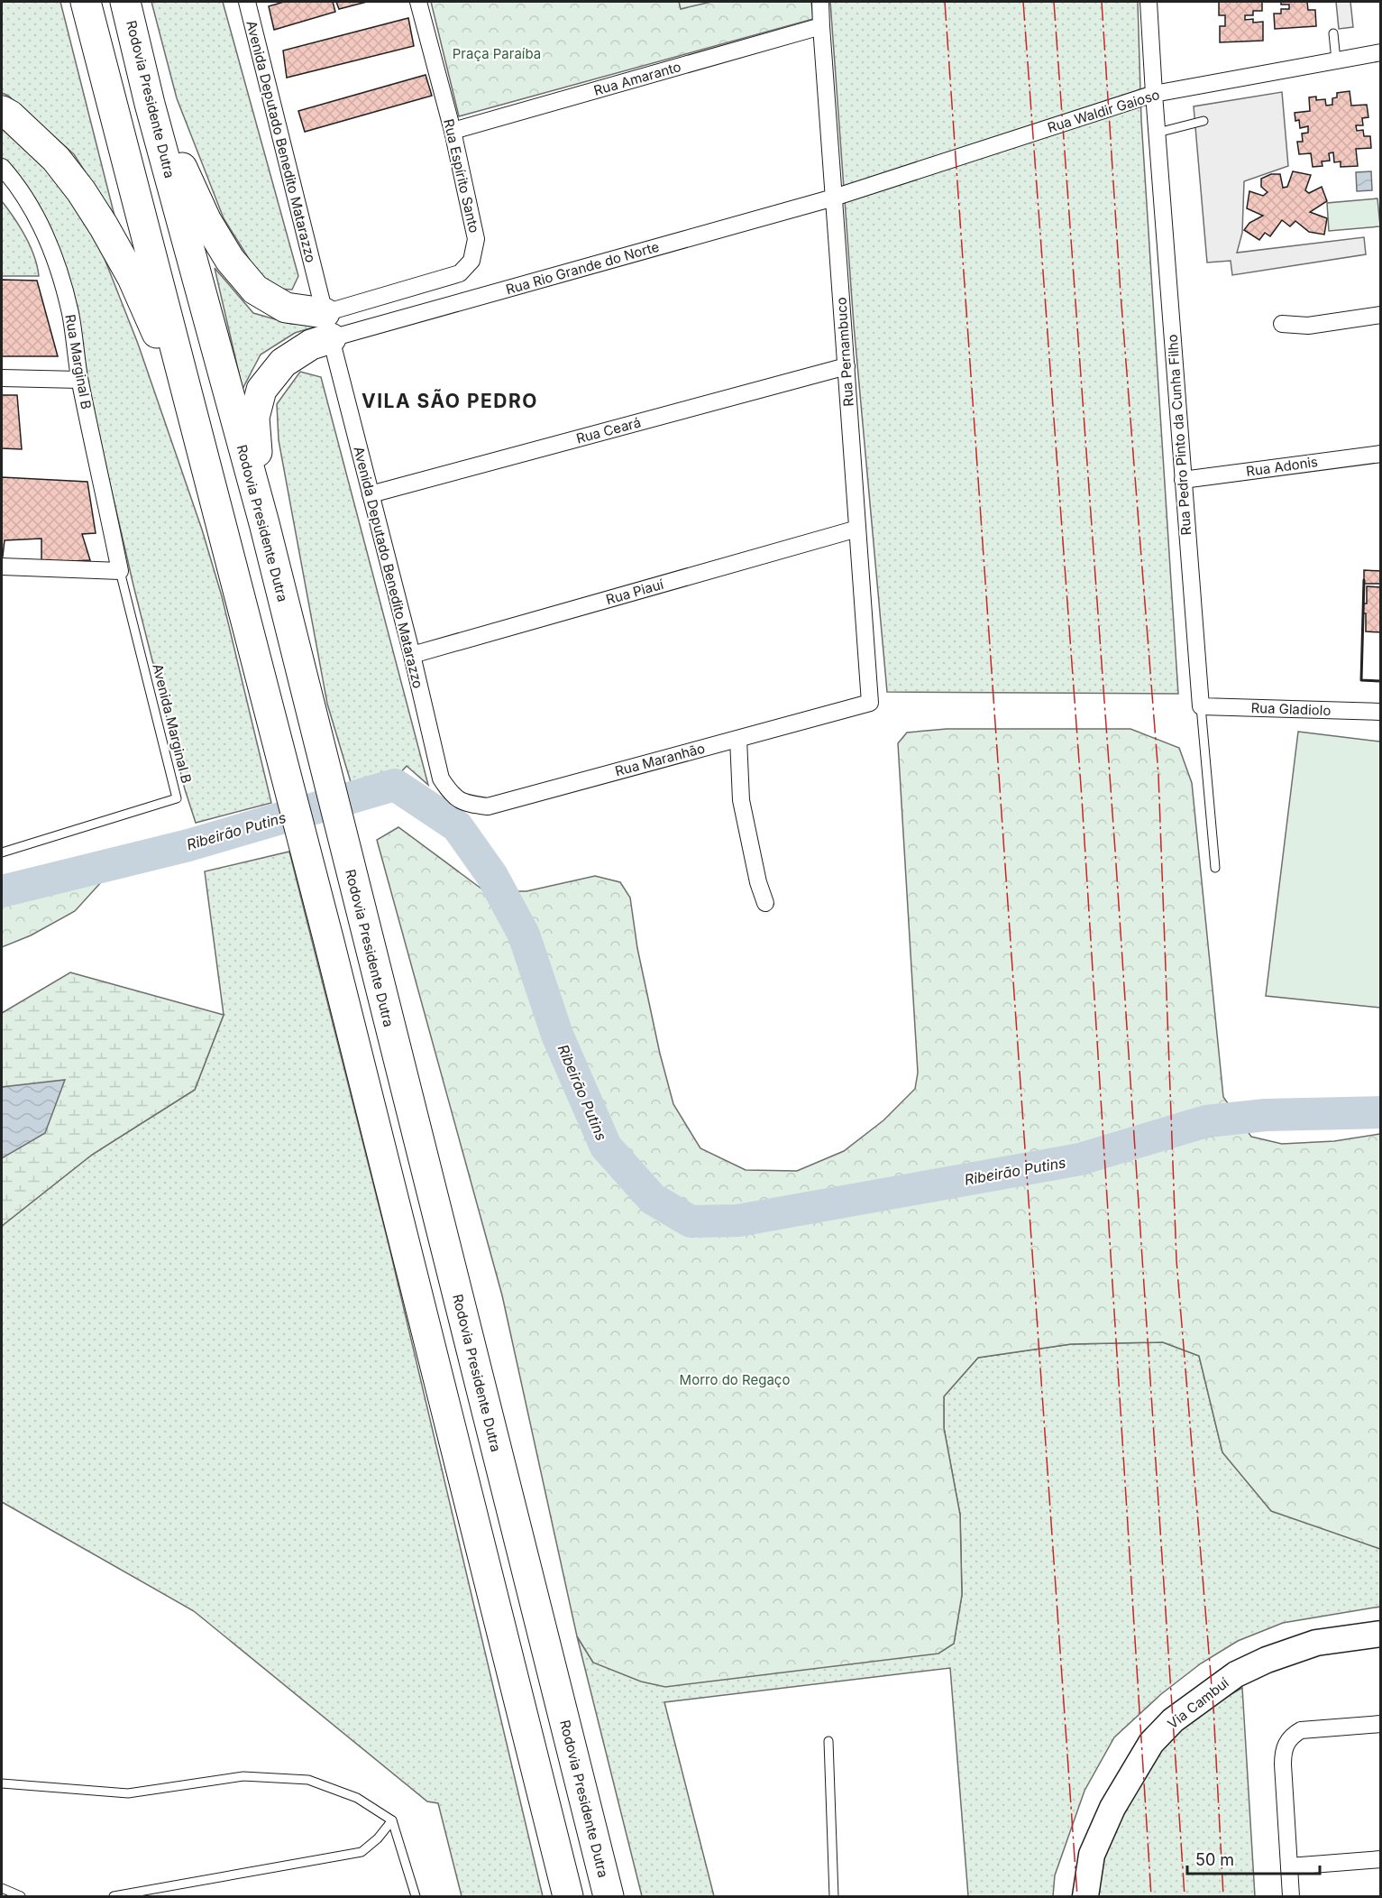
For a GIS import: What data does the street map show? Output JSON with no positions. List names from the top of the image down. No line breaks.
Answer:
{"streets":{"highway":["Rodovia Presidente Dutra"],"main road":["Via Cambuí"],"street":["Rua Amaranto","Rua Waldir Gaioso","Avenida Deputado Benedito Matarazzo","Rua Espírito Santo","Rua Rio Grande do Norte","Rua Pernambuco","Rua Marginal B","Rua Ceará","Rua Pedro Pinto da Cunha Filho","Rua Adonis","Rua Piauí","Rua Gladiolo","Rua Maranhão"],"lane":["Avenida Marginal B"]},"crossings":[["Rua Amaranto","Rua Espírito Santo"],["Rua Amaranto","Rua Pernambuco"],["Rua Waldir Gaioso","Rua Rio Grande do Norte"],["Rua Waldir Gaioso","Rua Pernambuco"],["Rua Waldir Gaioso","Rua Pedro Pinto da Cunha Filho"],["Avenida Deputado Benedito Matarazzo","Rua Espírito Santo"],["Avenida Deputado Benedito Matarazzo","Rua Rio Grande do Norte"],["Avenida Deputado Benedito Matarazzo","Rua Ceará"],["Avenida Deputado Benedito Matarazzo","Rua Piauí"],["Avenida Deputado Benedito Matarazzo","Rua Maranhão"],["Rua Espírito Santo","Rua Rio Grande do Norte"],["Rua Rio Grande do Norte","Rua Pernambuco"],["Rua Pernambuco","Rua Ceará"],["Rua Pernambuco","Rua Piauí"],["Rua Pernambuco","Rua Maranhão"],["Rua Marginal B","Avenida Marginal B"],["Rua Pedro Pinto da Cunha Filho","Rua Adonis"],["Rua Pedro Pinto da Cunha Filho","Rua Gladiolo"]],"districts":["VILA SÃO PEDRO"],"water":["Ribeirão Putins"],"parks":["Praça Paraíba","Morro do Regaço"],"scale_bar":"50 m"}
